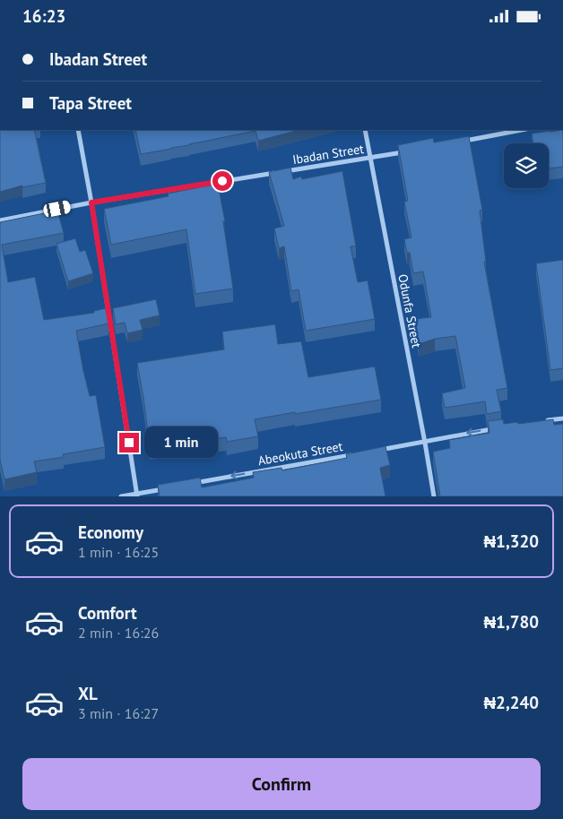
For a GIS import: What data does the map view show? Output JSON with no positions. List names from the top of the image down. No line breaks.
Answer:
{"streets":{"street":["Ibadan Street","Odunfa Street","Abeokuta Street"]},"crossings":[["Ibadan Street","Odunfa Street"]],"one_way":["Abeokuta Street"],"page":{"status":"16:23","banner":["Ibadan Street","Tapa Street"],"bubble":"1 min","list":[{"name":"Economy","note":"1 min · 16:25","value":"₦1,320"},{"name":"Comfort","note":"2 min · 16:26","value":"₦1,780"},{"name":"XL","note":"3 min · 16:27","value":"₦2,240"}],"buttons":"Confirm"}}
